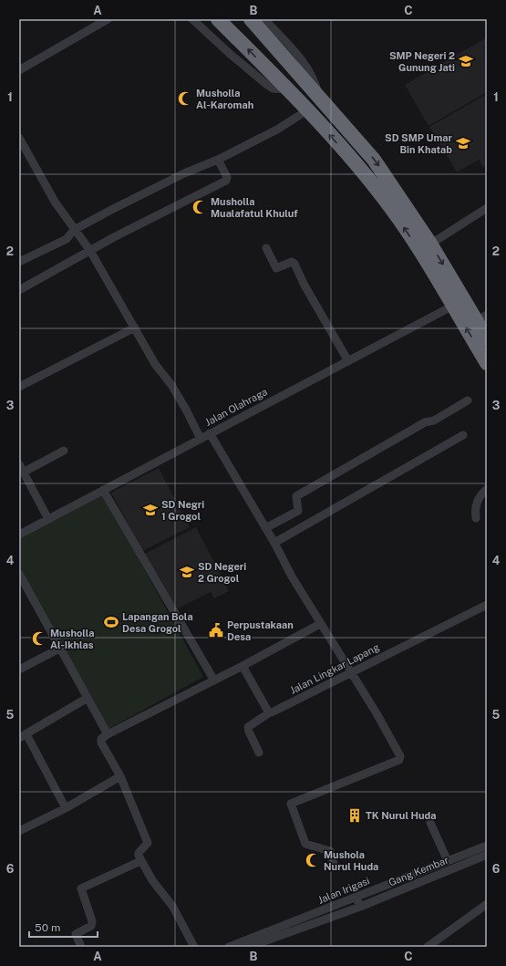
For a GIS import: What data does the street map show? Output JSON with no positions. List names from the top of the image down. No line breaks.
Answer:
{"streets":{"street":["Jalan Olahraga","Jalan Lingkar Lapang","Gang Kembar","Jalan Irigasi"]},"crossings":[["Gang Kembar","Jalan Irigasi"]],"places":{"school or university":["SMP Negeri 2 Gunung Jati","SD SMP Umar Bin Khatab","SD Negri 1 Grogol","SD Negeri 2 Grogol"],"mosque":["Musholla Al-Karomah","Musholla Mualafatul Khuluf","Musholla Al-Ikhlas","Mushola Nurul Huda"],"sports":["Lapangan Bola Desa Grogol"],"public building":["Perpustakaan Desa"],"building":["TK Nurul Huda"]},"scale_bar":"50 m","grid":{"columns":["A","B","C"],"rows":["1","2","3","4","5","6"]}}
